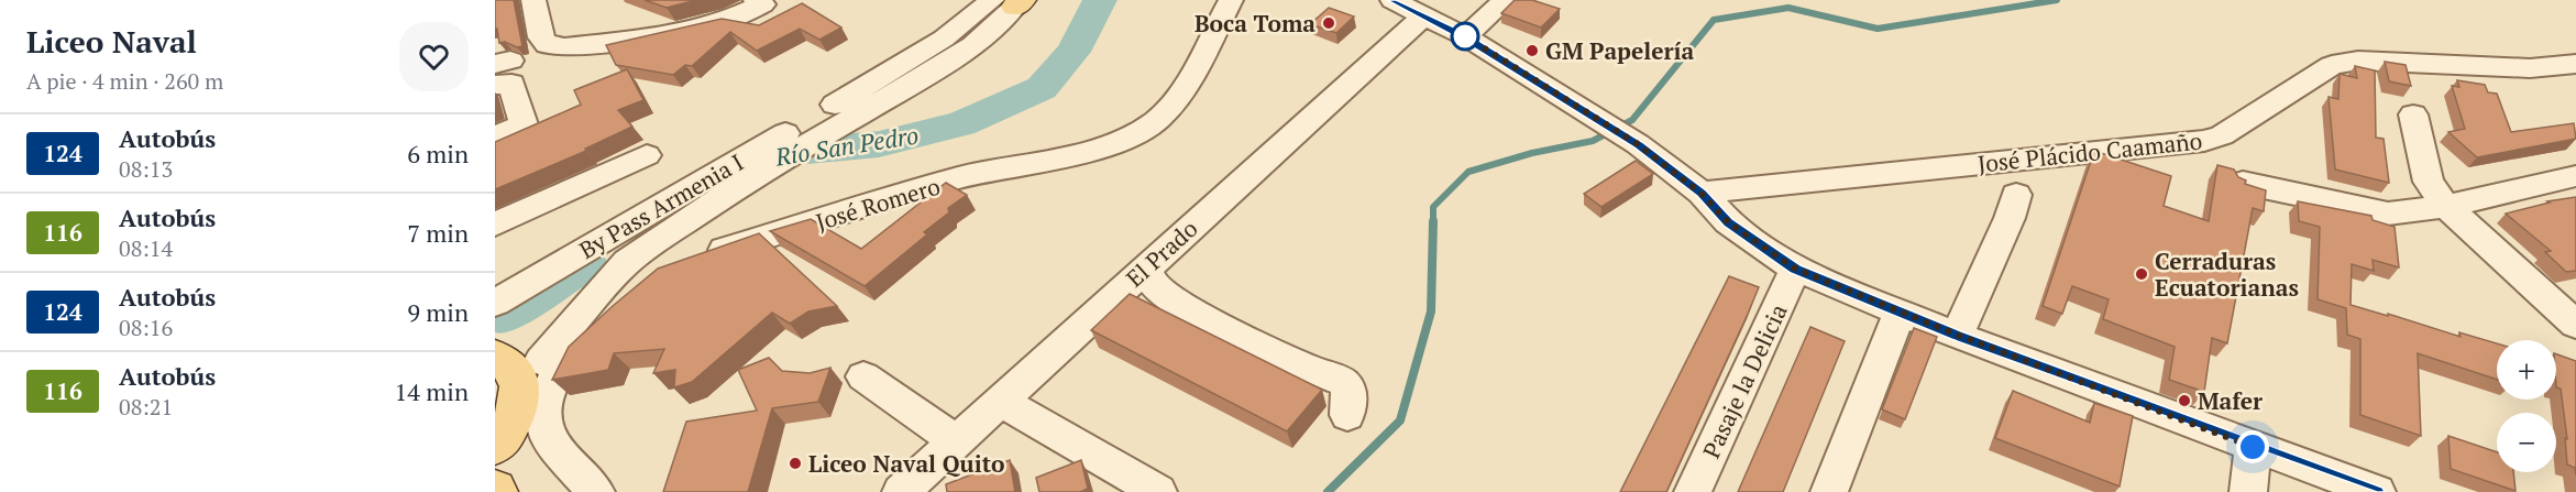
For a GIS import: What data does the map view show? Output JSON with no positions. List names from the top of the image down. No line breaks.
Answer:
{"streets":{"street":["José Plácido Caamaño","José Romero","By Pass Armenia I","El Prado","Pasaje la Delicia"]},"water":["Río San Pedro"],"places":["Boca Toma","GM Papelería","Cerraduras Ecuatorianas","Mafer","Liceo Naval Quito"],"lines":["bus line 124"],"page":{"heading":["Liceo Naval","A pie · 4 min · 260 m"],"list":[{"mark":"124","name":"Autobús","note":"08:13","value":"6 min"},{"mark":"116","name":"Autobús","note":"08:14","value":"7 min"},{"mark":"124","name":"Autobús","note":"08:16","value":"9 min"},{"mark":"116","name":"Autobús","note":"08:21","value":"14 min"}],"map_buttons":["+","−"]}}
